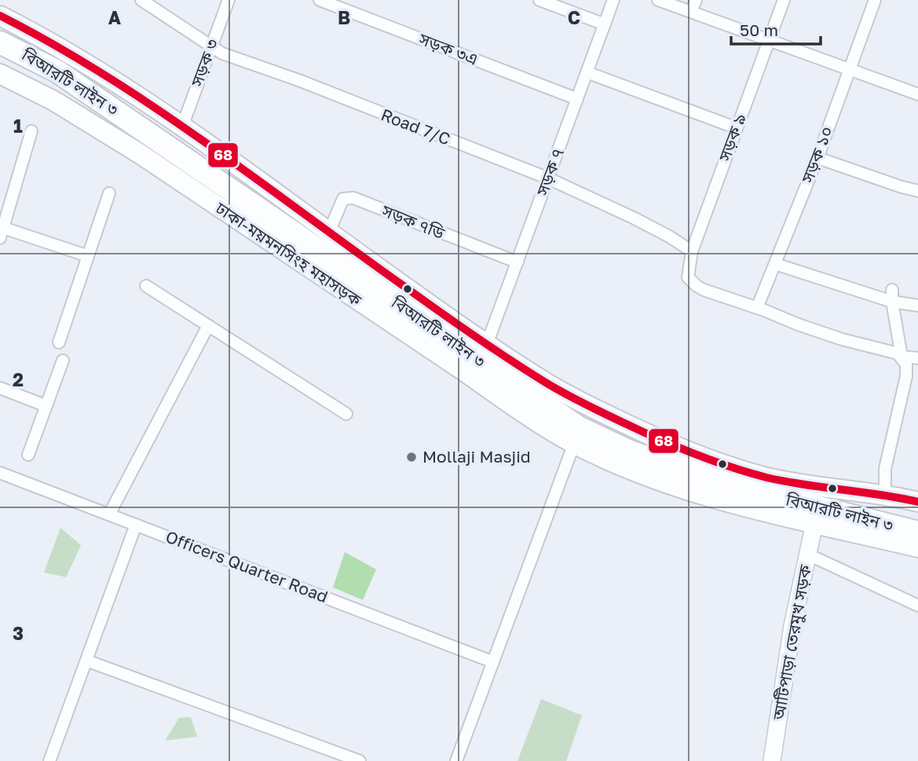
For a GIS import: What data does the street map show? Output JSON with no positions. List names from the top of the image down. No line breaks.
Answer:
{"streets":{"highway":["বিআরটি লাইন ৩","ঢাকা-ময়মনসিংহ মহাসড়ক"],"main road":["আটিপাড়া তেরমুখ সড়ক"],"street":["সড়ক ৩এ","সড়ক ৩","Road 7/C","সড়ক ৯","সড়ক ১০","সড়ক ৭","সড়ক ৭ডি","Officers Quarter Road"]},"crossings":[["সড়ক ৩এ","সড়ক ৭"],["সড়ক ৩","Road 7/C"],["Road 7/C","সড়ক ৯"],["Road 7/C","সড়ক ৭"],["সড়ক ৯","সড়ক ১০"],["সড়ক ৭","সড়ক ৭ডি"],["ঢাকা-ময়মনসিংহ মহাসড়ক","আটিপাড়া তেরমুখ সড়ক"]],"places":["Mollaji Masjid"],"lines":["transit line 68"],"scale_bar":"50 m","grid":{"columns":["A","B","C"],"rows":["1","2","3"]}}
